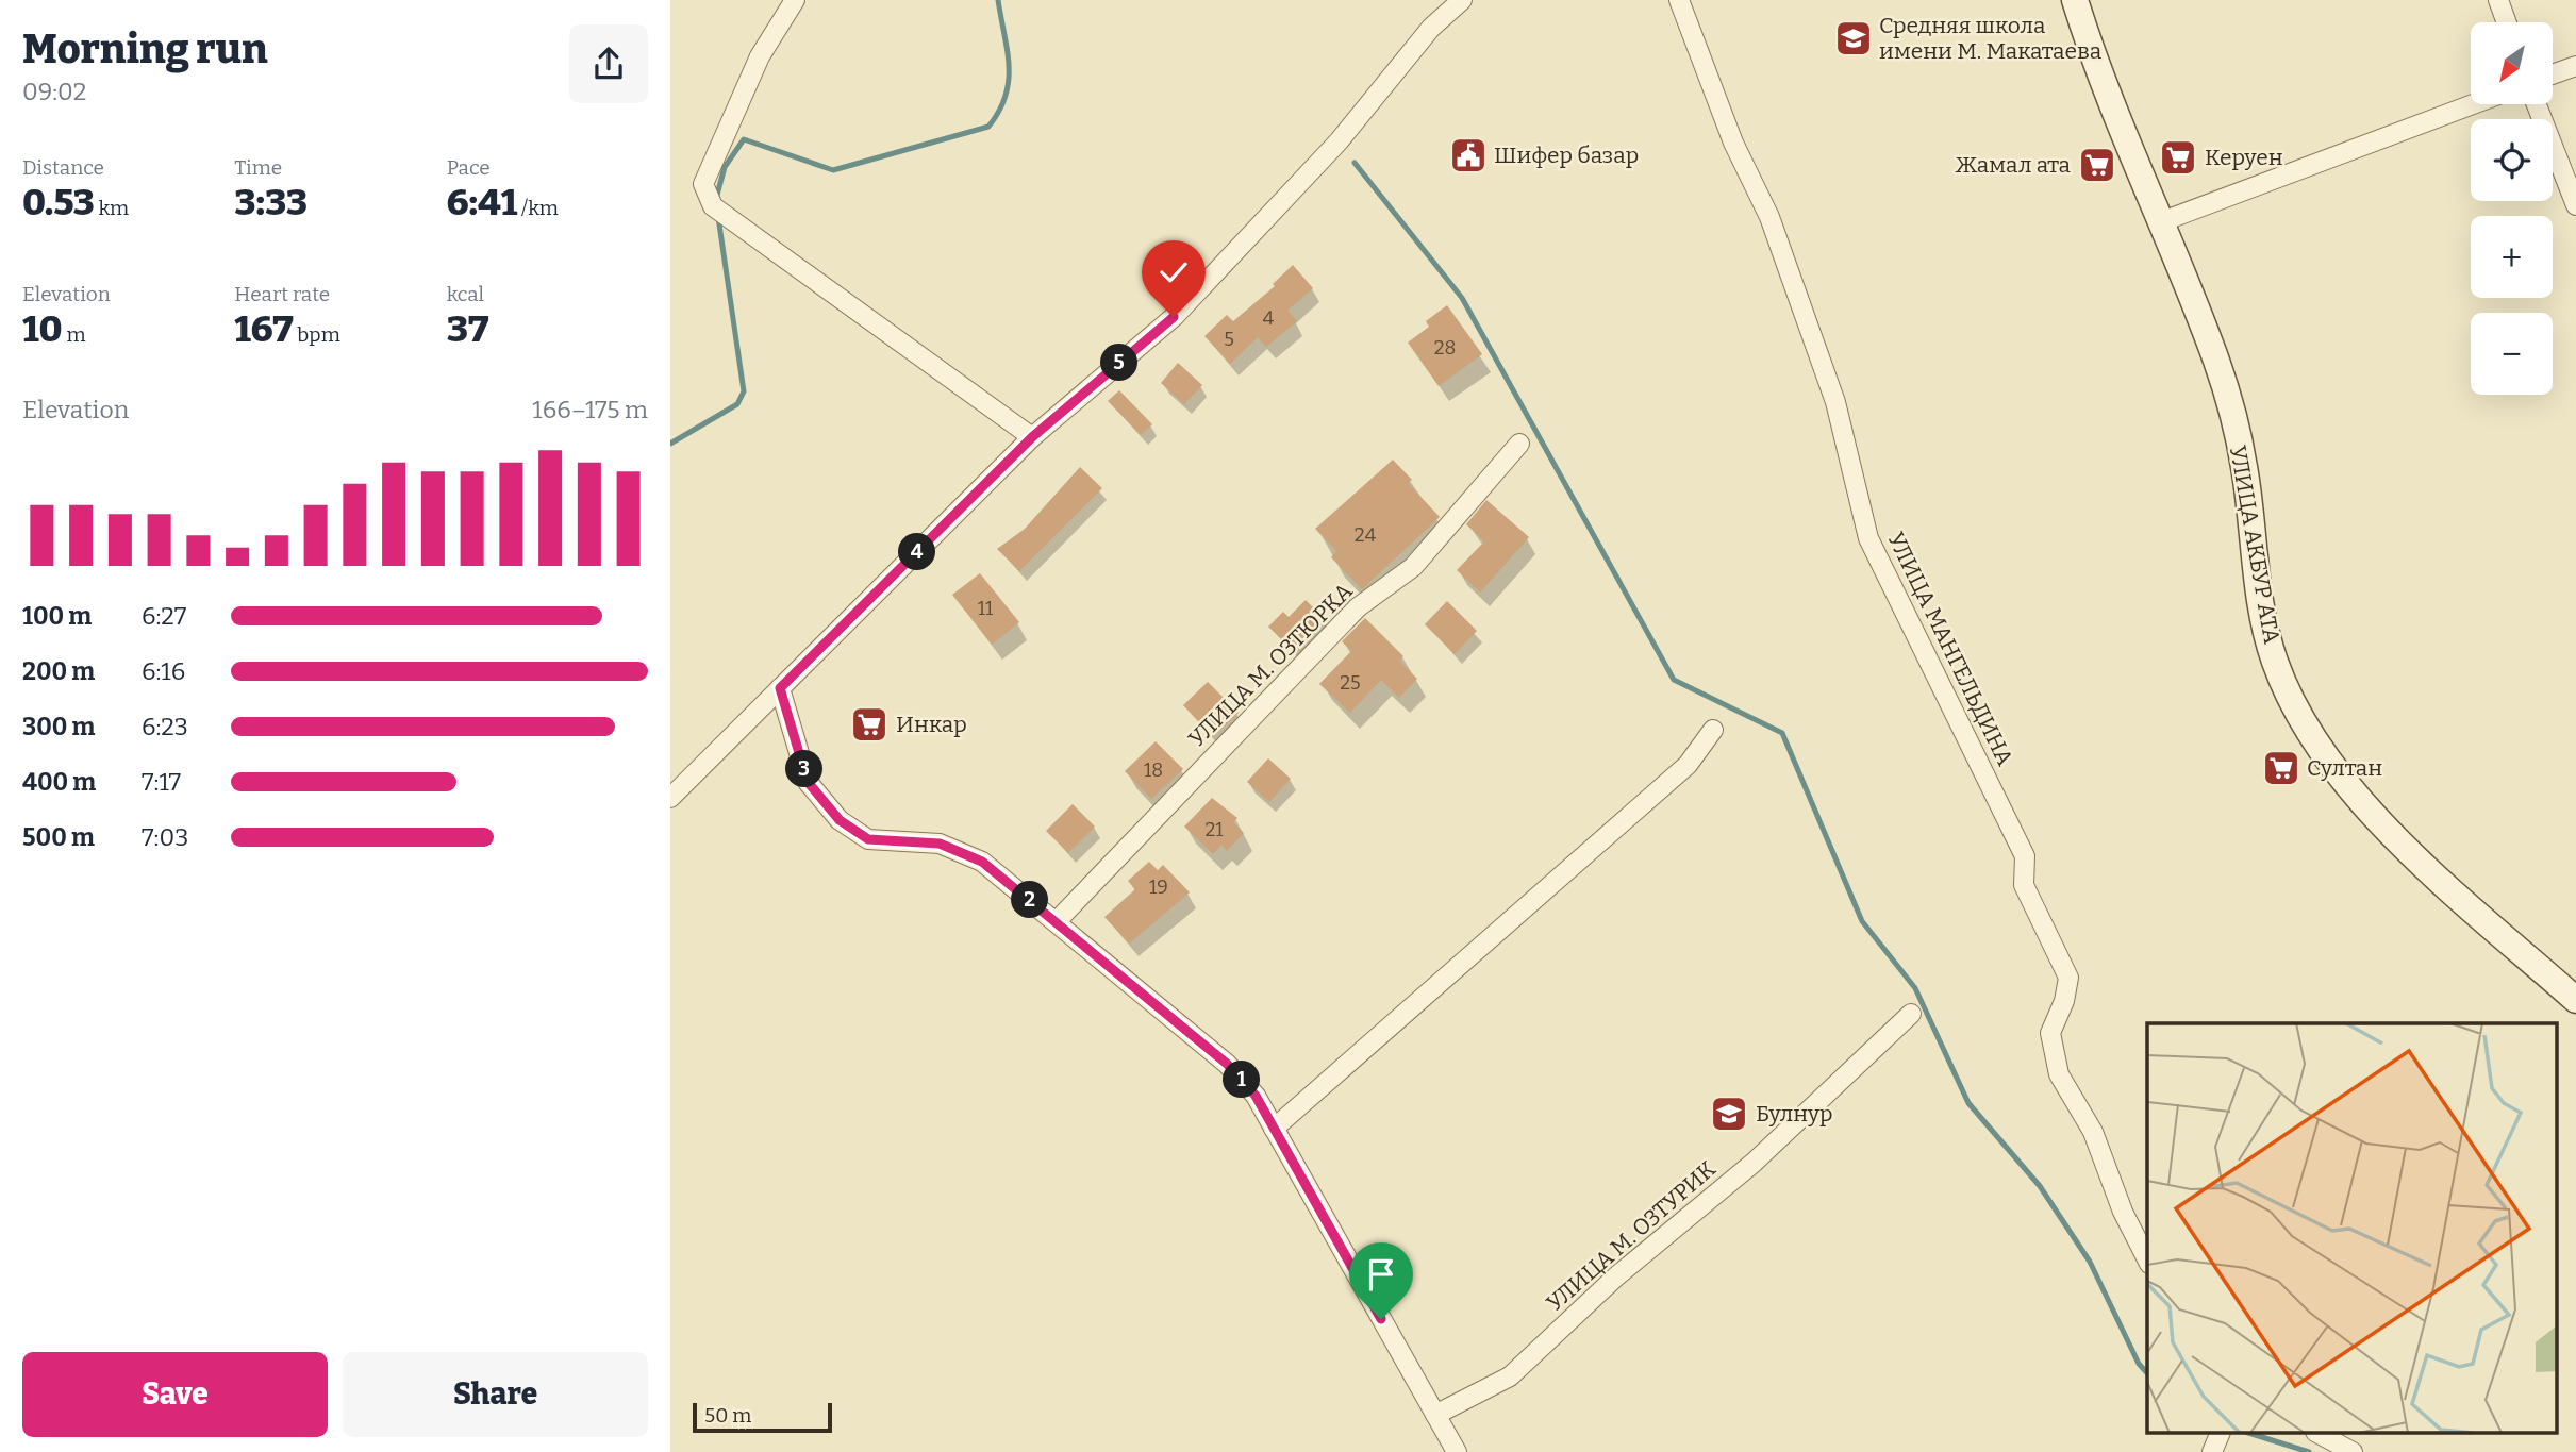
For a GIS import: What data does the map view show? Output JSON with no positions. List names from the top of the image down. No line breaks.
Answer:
{"streets":{"main road":["УЛИЦА АКБУР АТА"],"street":["УЛИЦА МАНГЕЛЬДИНА","УЛИЦА М. ОЗТЮРКА","УЛИЦА М. ОЗТУРИК"]},"places":{"school or university":["Средняя школа имени М. Макатаева","Булнур"],"public building":["Шифер базар"],"supermarket":["Керуен","Жамал ата","Инкар","Султан"]},"house_numbers":["4","5","28","24","11","25","18","21","19"],"scale_bar":"50 m","north":"bottom left","page":{"heading":["Morning run","09:02"],"map_buttons":["+","−"],"stats":[["Distance","0.53 km"],["Time","3:33"],["Pace","6:41 /km"],["Elevation","10 m"],["Heart rate","167 bpm"],["kcal","37"]],"pins":["5","4","3","2","1"],"chart":["Elevation","166–175 m"],"list":[{"name":"100 m","note":"6:27"},{"name":"200 m","note":"6:16"},{"name":"300 m","note":"6:23"},{"name":"400 m","note":"7:17"},{"name":"500 m","note":"7:03"}],"buttons":["Save","Share"],"scale":"50 m"}}
